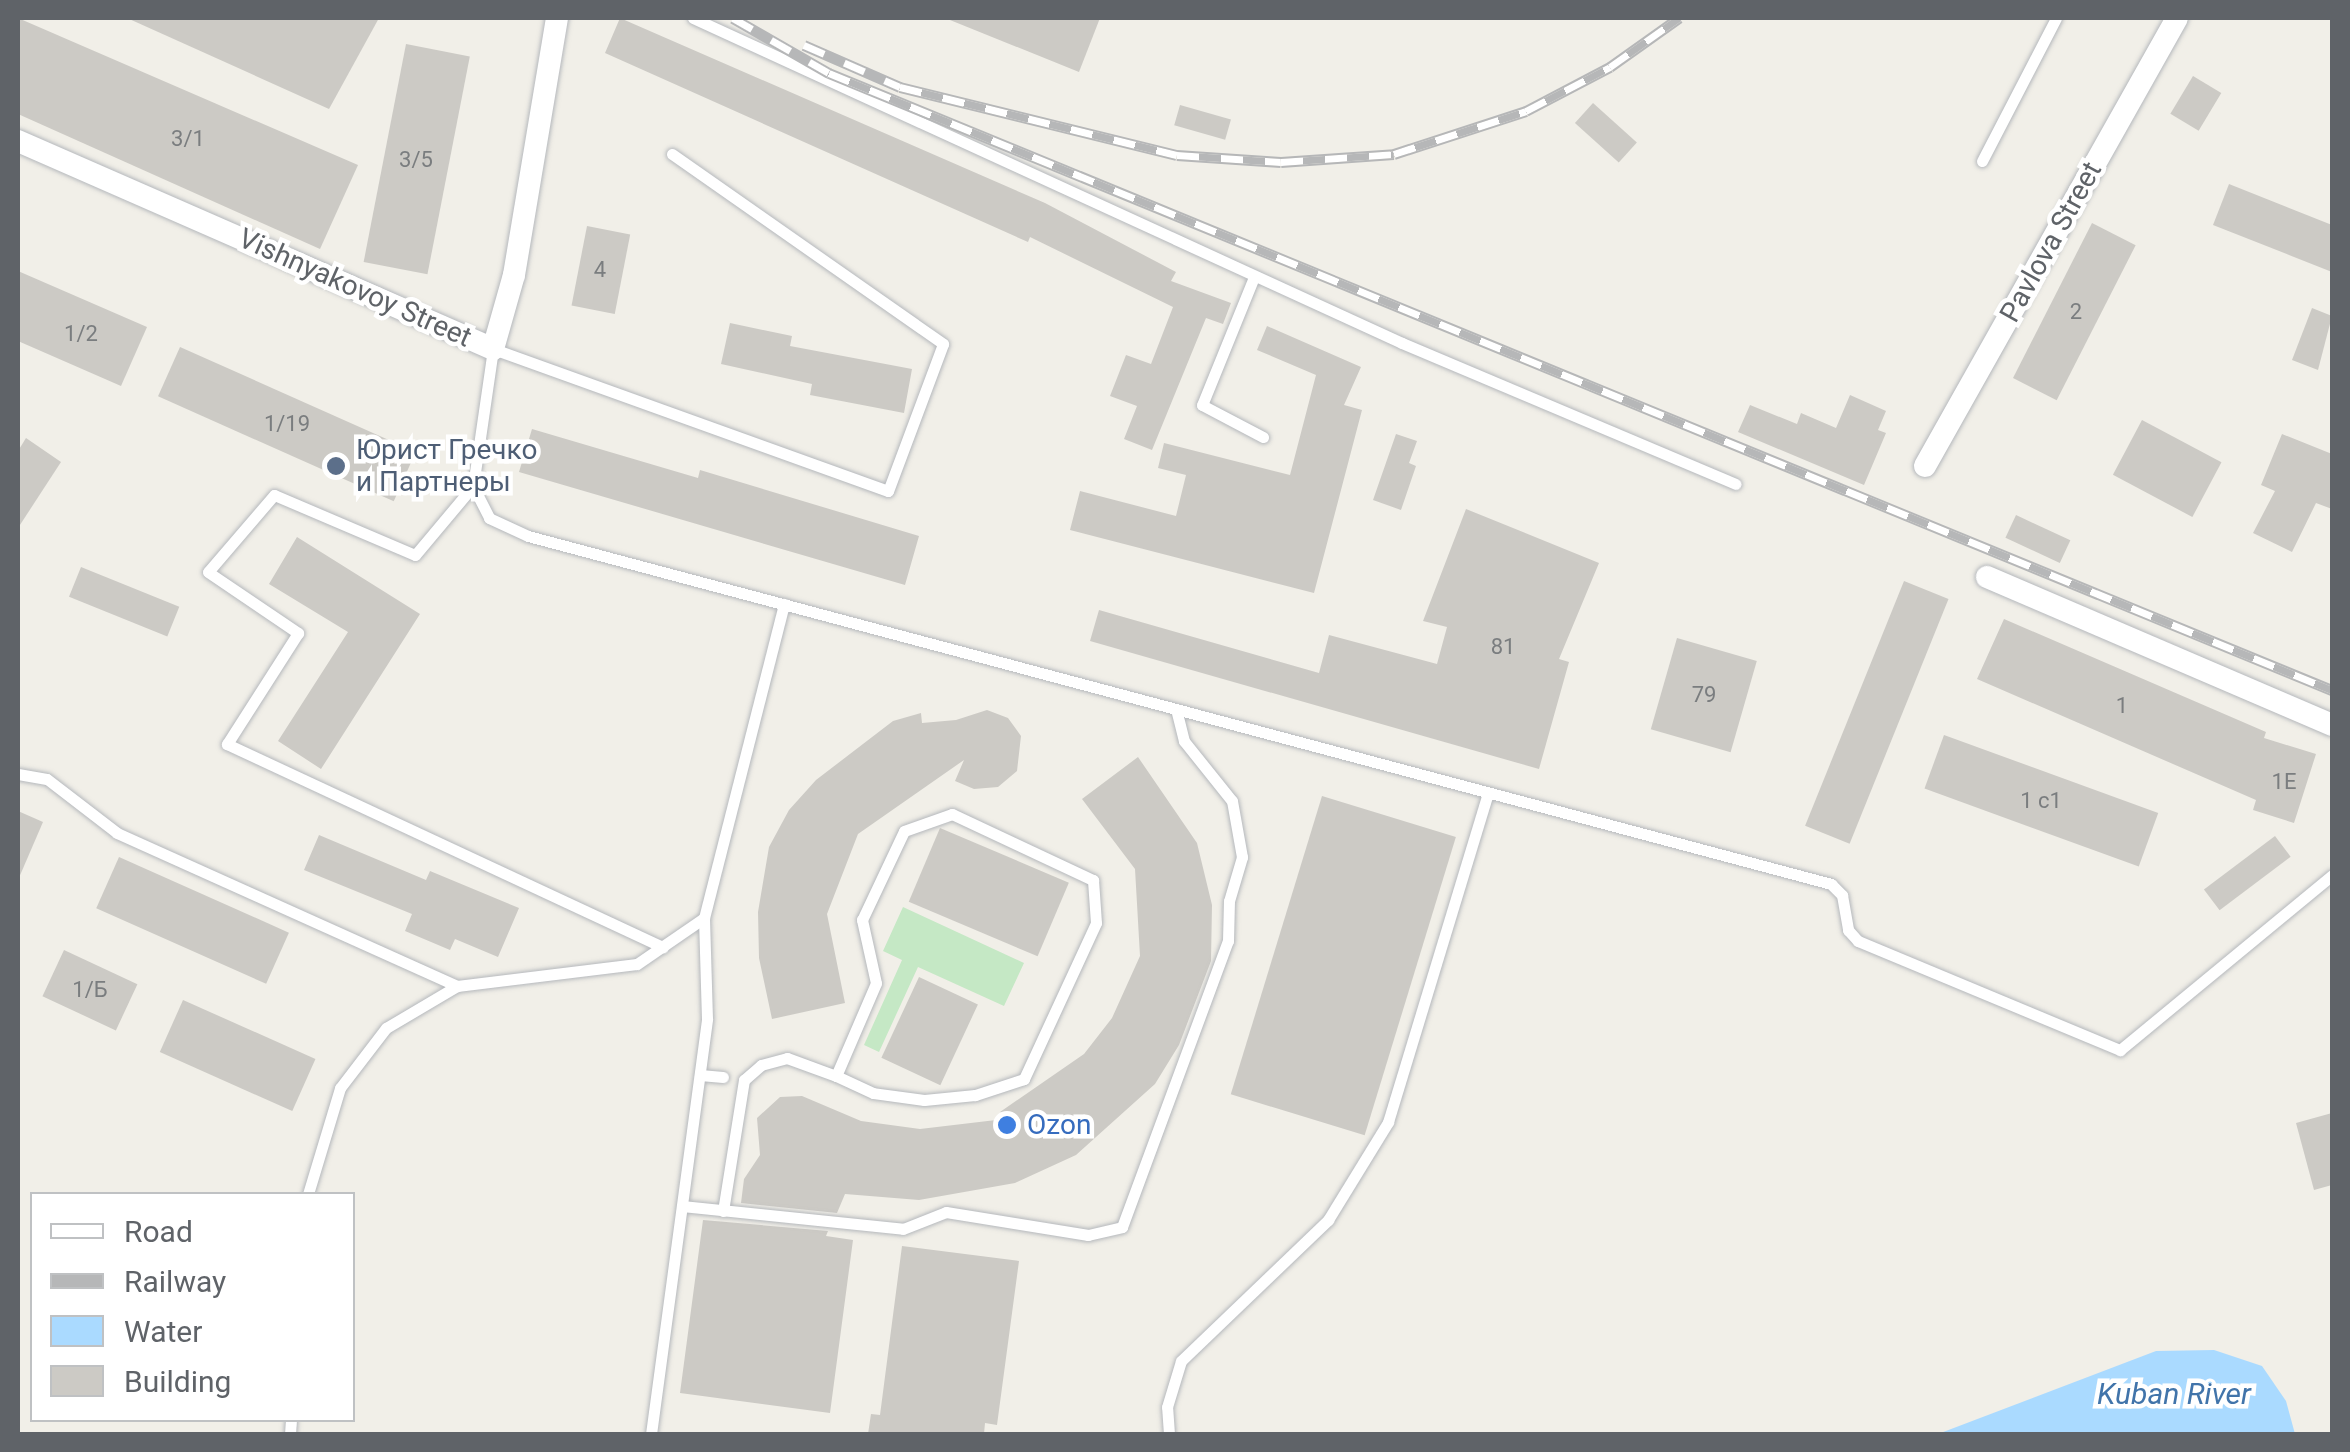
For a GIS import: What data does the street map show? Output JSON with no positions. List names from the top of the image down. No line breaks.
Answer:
{"streets":{"street":["Pavlova Street","Vishnyakovoy Street"]},"water":["Kuban River"],"places":["Юрист Гречко и Партнеры","Ozon"],"house_numbers":["3/1","3/5","4","2","1/2","1/19","81","79","1","1Е","1 с1","1/Б"],"legend":["Road","Railway","Water","Building"]}
